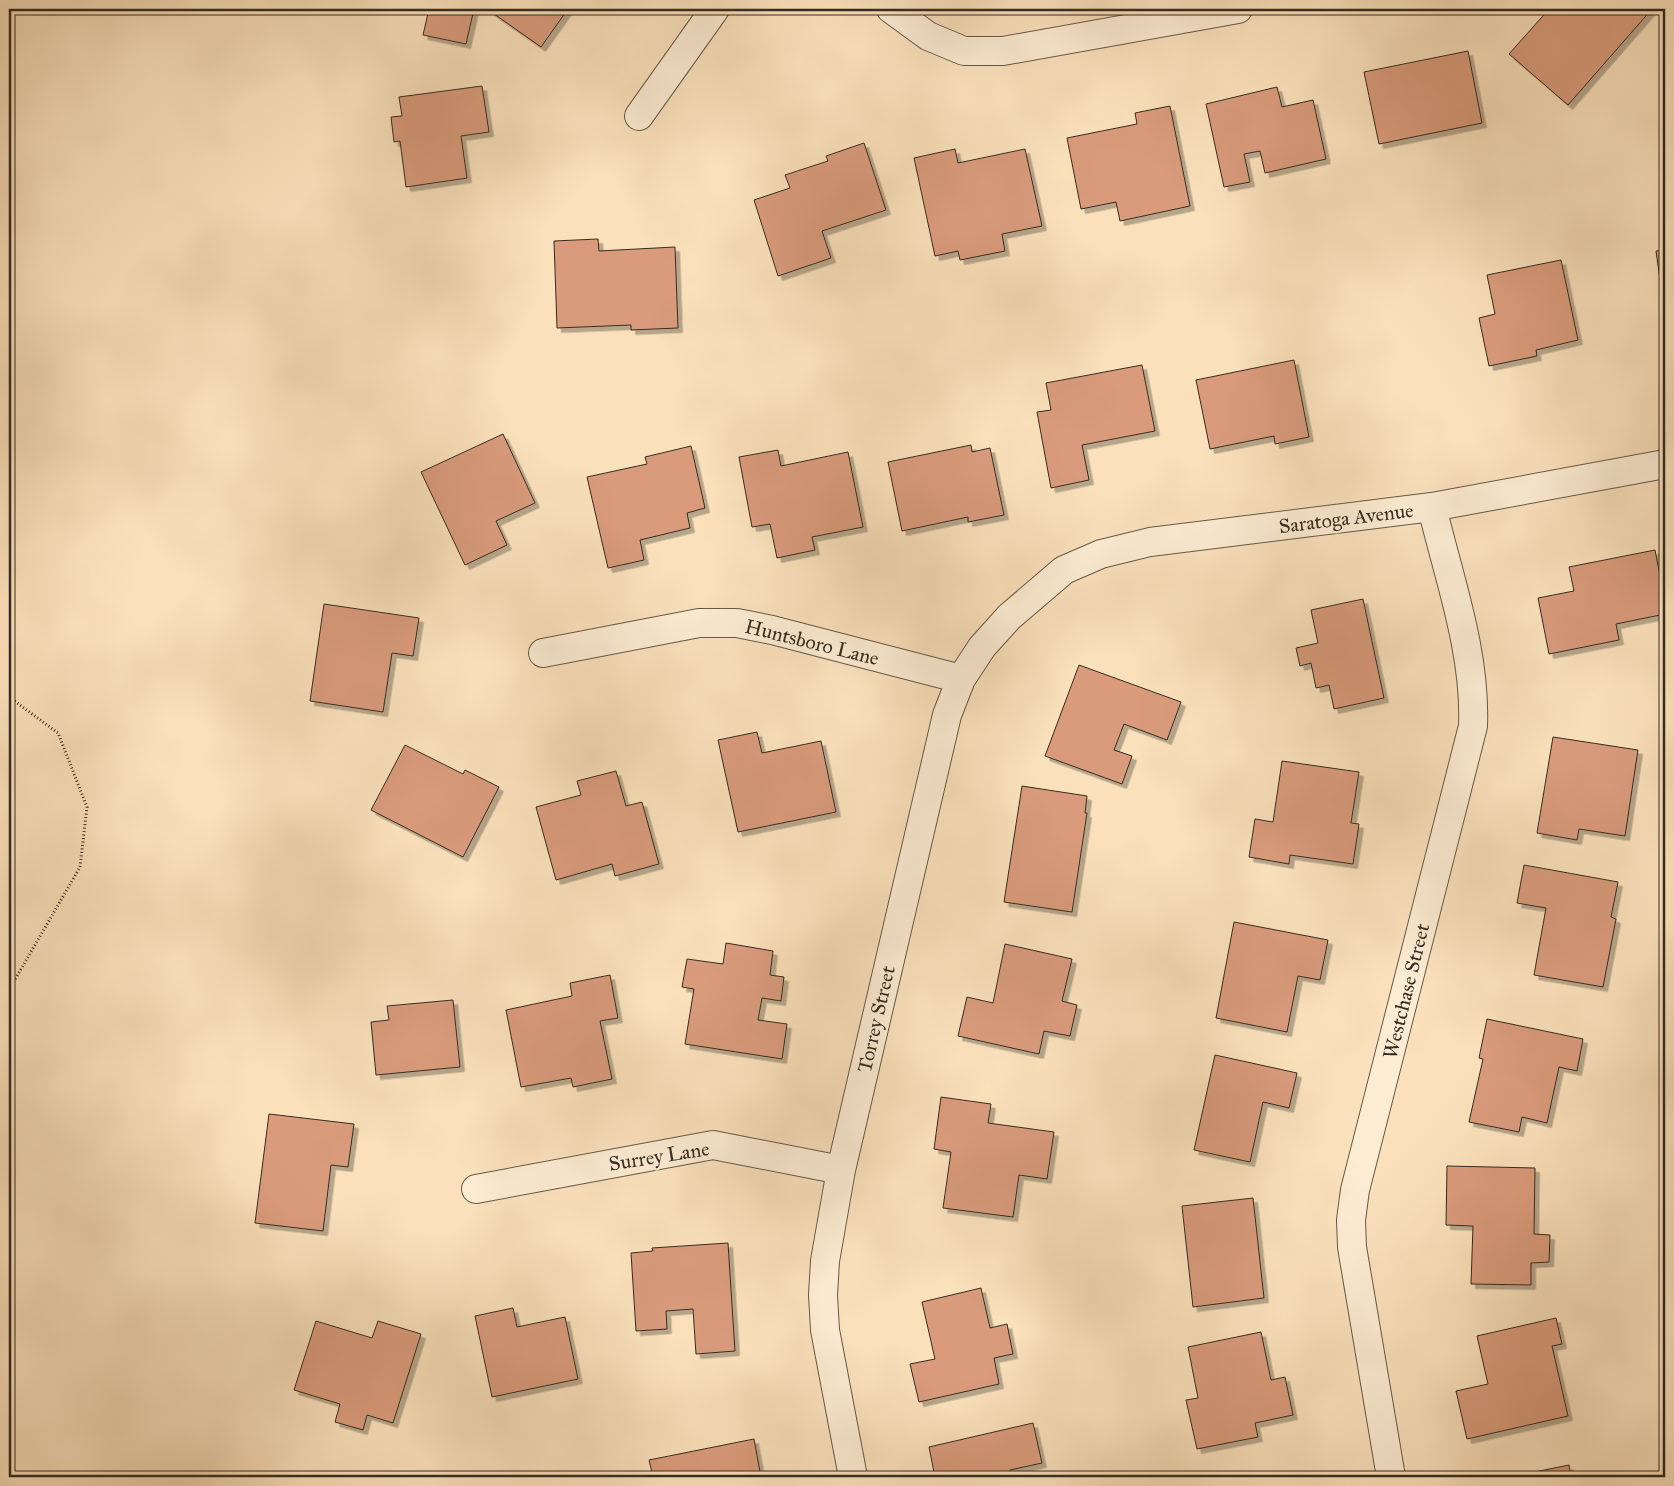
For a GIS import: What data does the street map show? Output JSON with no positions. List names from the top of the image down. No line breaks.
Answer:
{"streets":{"street":["Saratoga Avenue","Huntsboro Lane","Westchase Street","Torrey Street","Surrey Lane"]},"crossings":[["Saratoga Avenue","Westchase Street"],["Saratoga Avenue","Torrey Street"],["Huntsboro Lane","Torrey Street"],["Torrey Street","Surrey Lane"]]}
